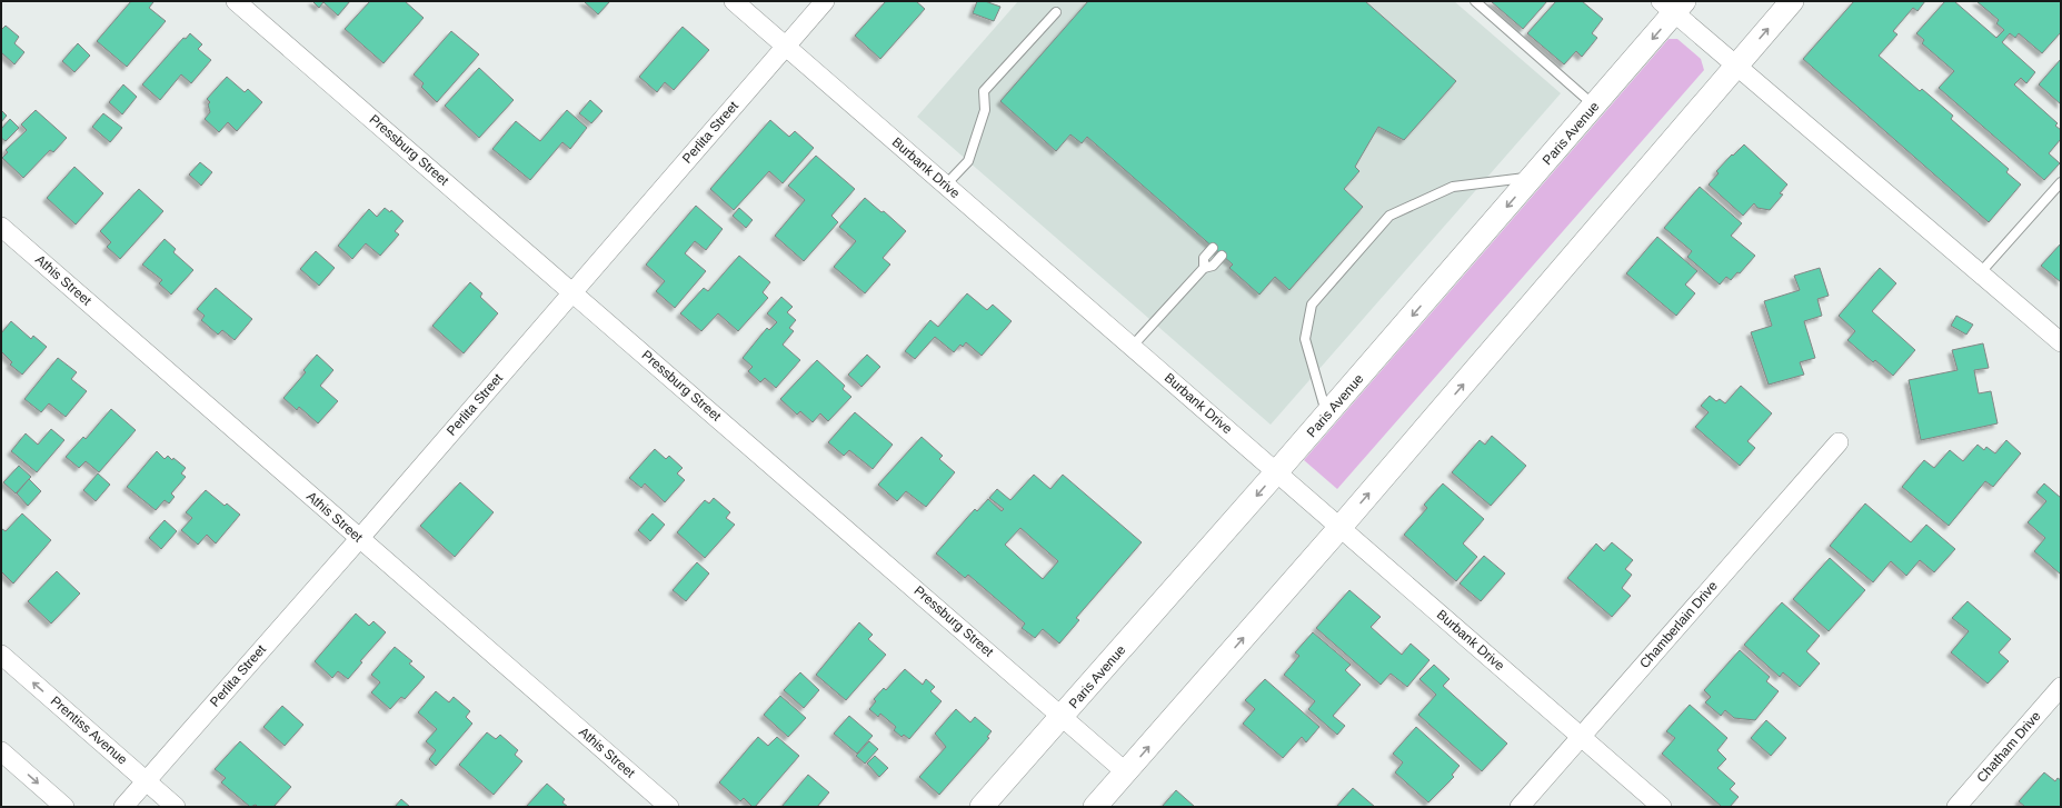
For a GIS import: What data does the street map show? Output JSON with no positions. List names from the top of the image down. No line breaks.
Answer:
{"streets":{"street":["Perlita Street","Paris Avenue","Pressburg Street","Burbank Drive","Athis Street","Chamberlain Drive","Prentiss Avenue","Chatham Drive"]},"crossings":[["Perlita Street","Pressburg Street"],["Perlita Street","Burbank Drive"],["Perlita Street","Athis Street"],["Perlita Street","Prentiss Avenue"],["Paris Avenue","Pressburg Street"],["Paris Avenue","Burbank Drive"],["Burbank Drive","Chamberlain Drive"]]}
